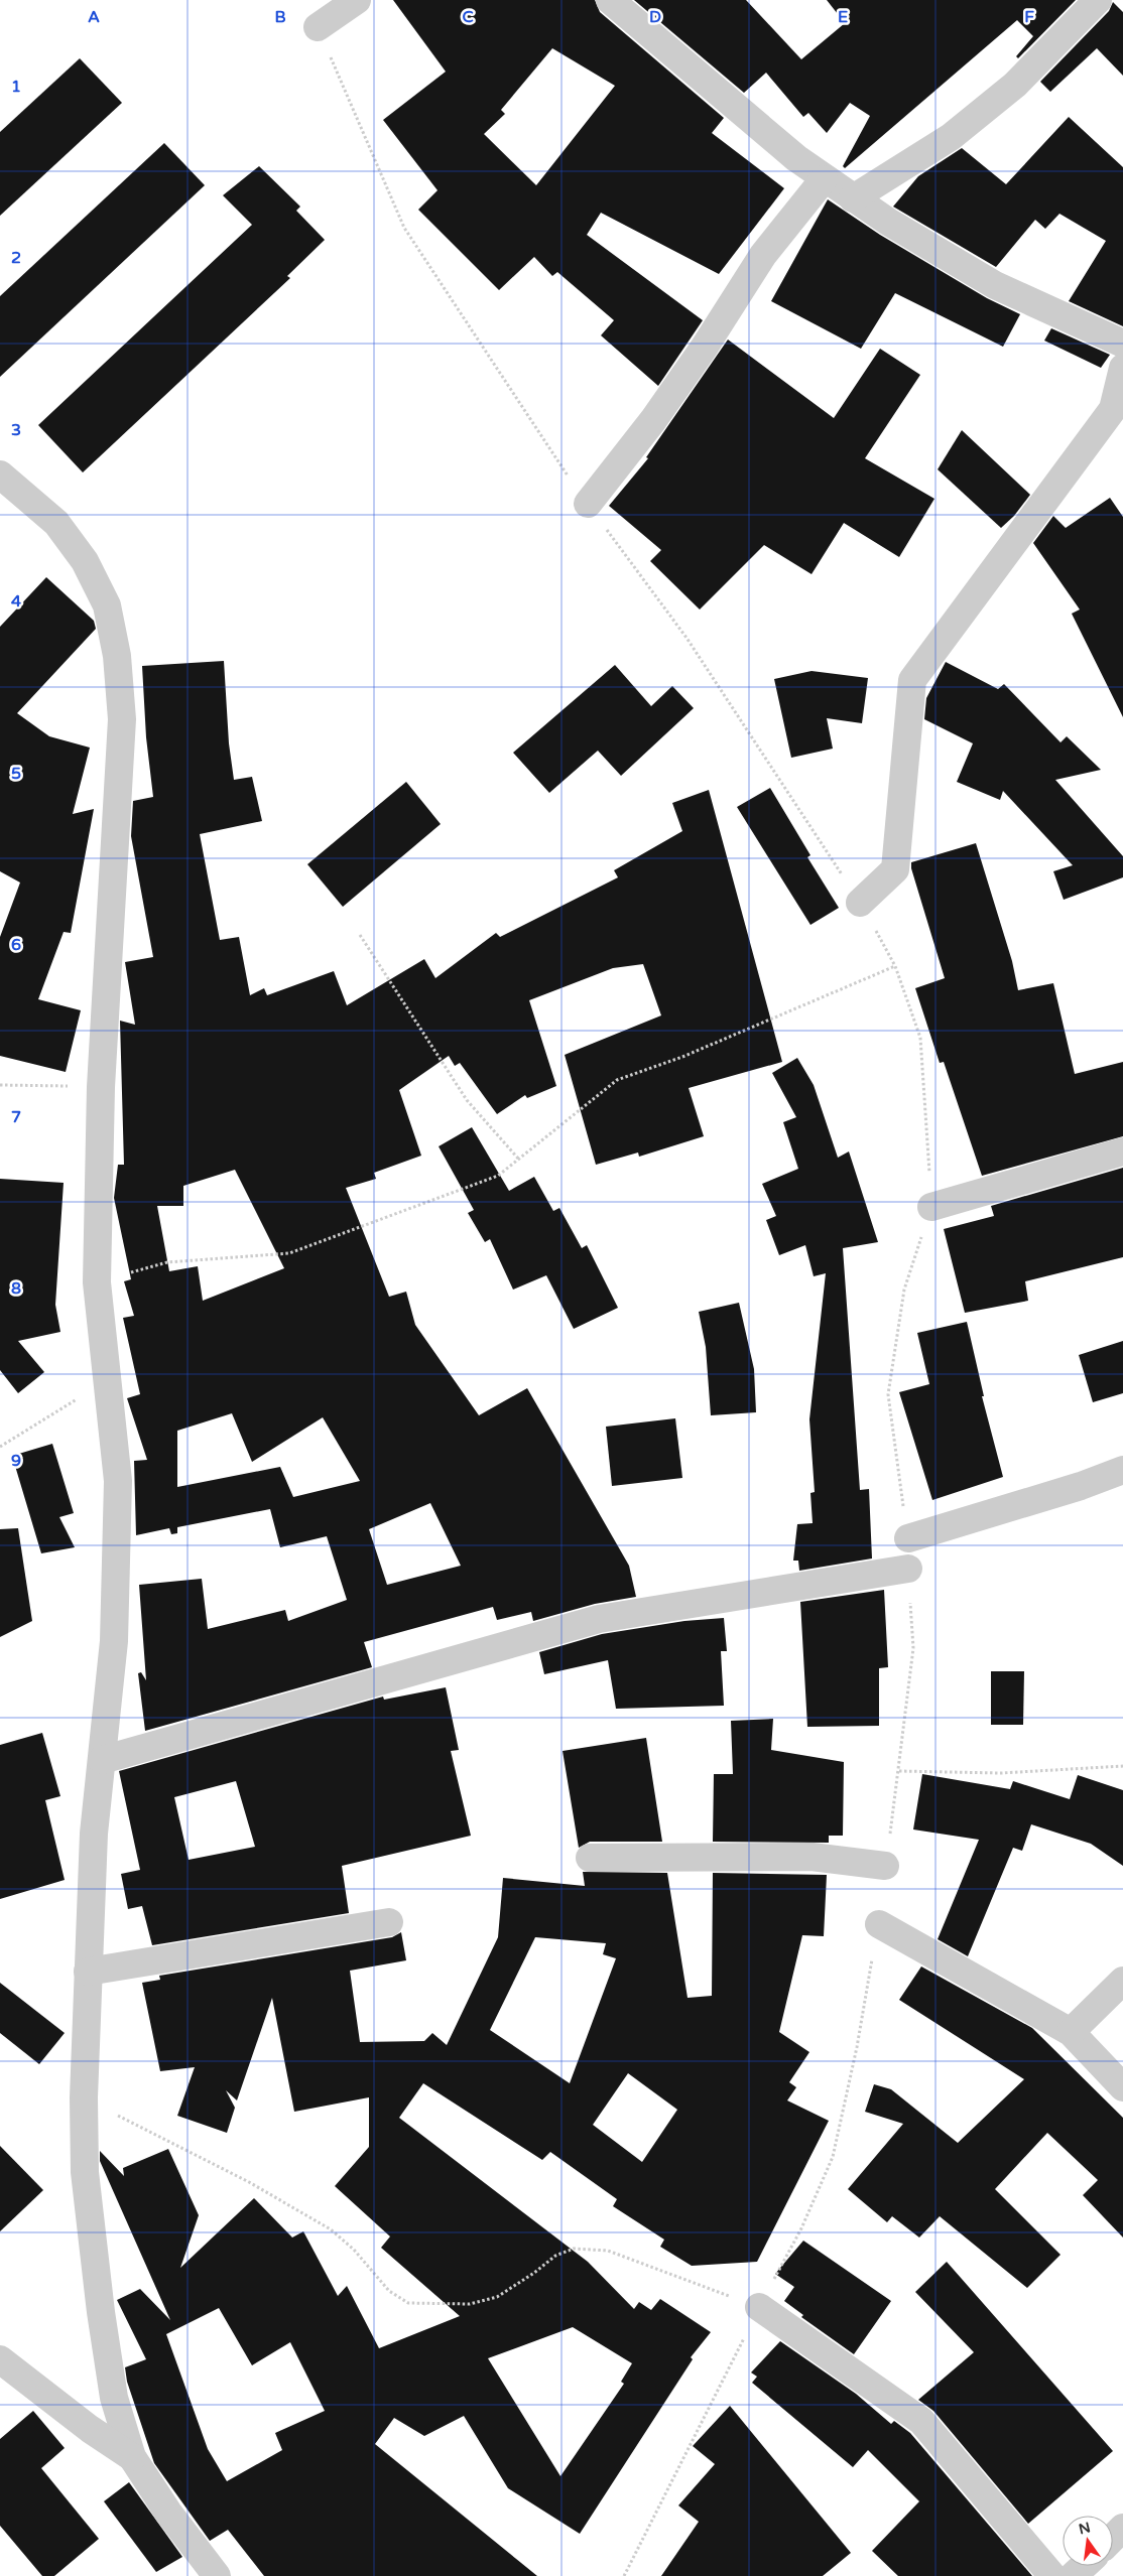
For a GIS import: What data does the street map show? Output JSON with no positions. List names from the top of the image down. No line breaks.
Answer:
{"north":"top","grid":{"columns":["A","B","C","D","E","F"],"rows":["1","2","3","4","5","6","7","8","9"]}}
